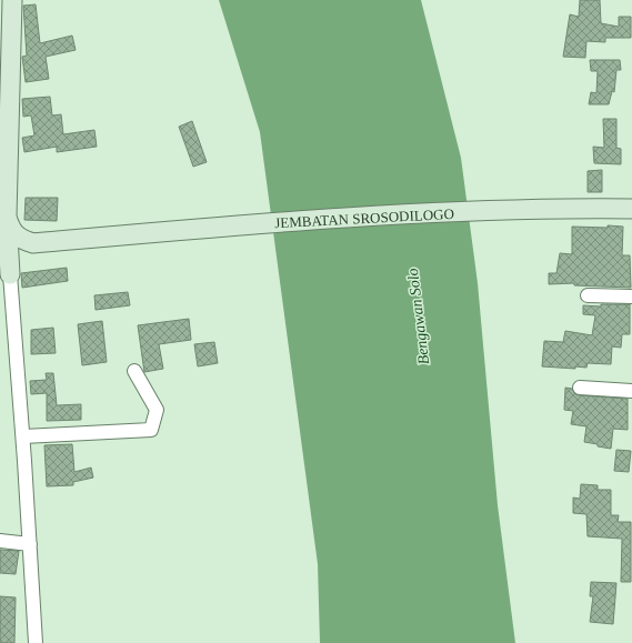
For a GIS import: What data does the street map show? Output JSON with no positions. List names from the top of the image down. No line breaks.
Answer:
{"streets":{"street":["JEMBATAN SROSODILOGO"]},"water":["Bengawan Solo"]}
